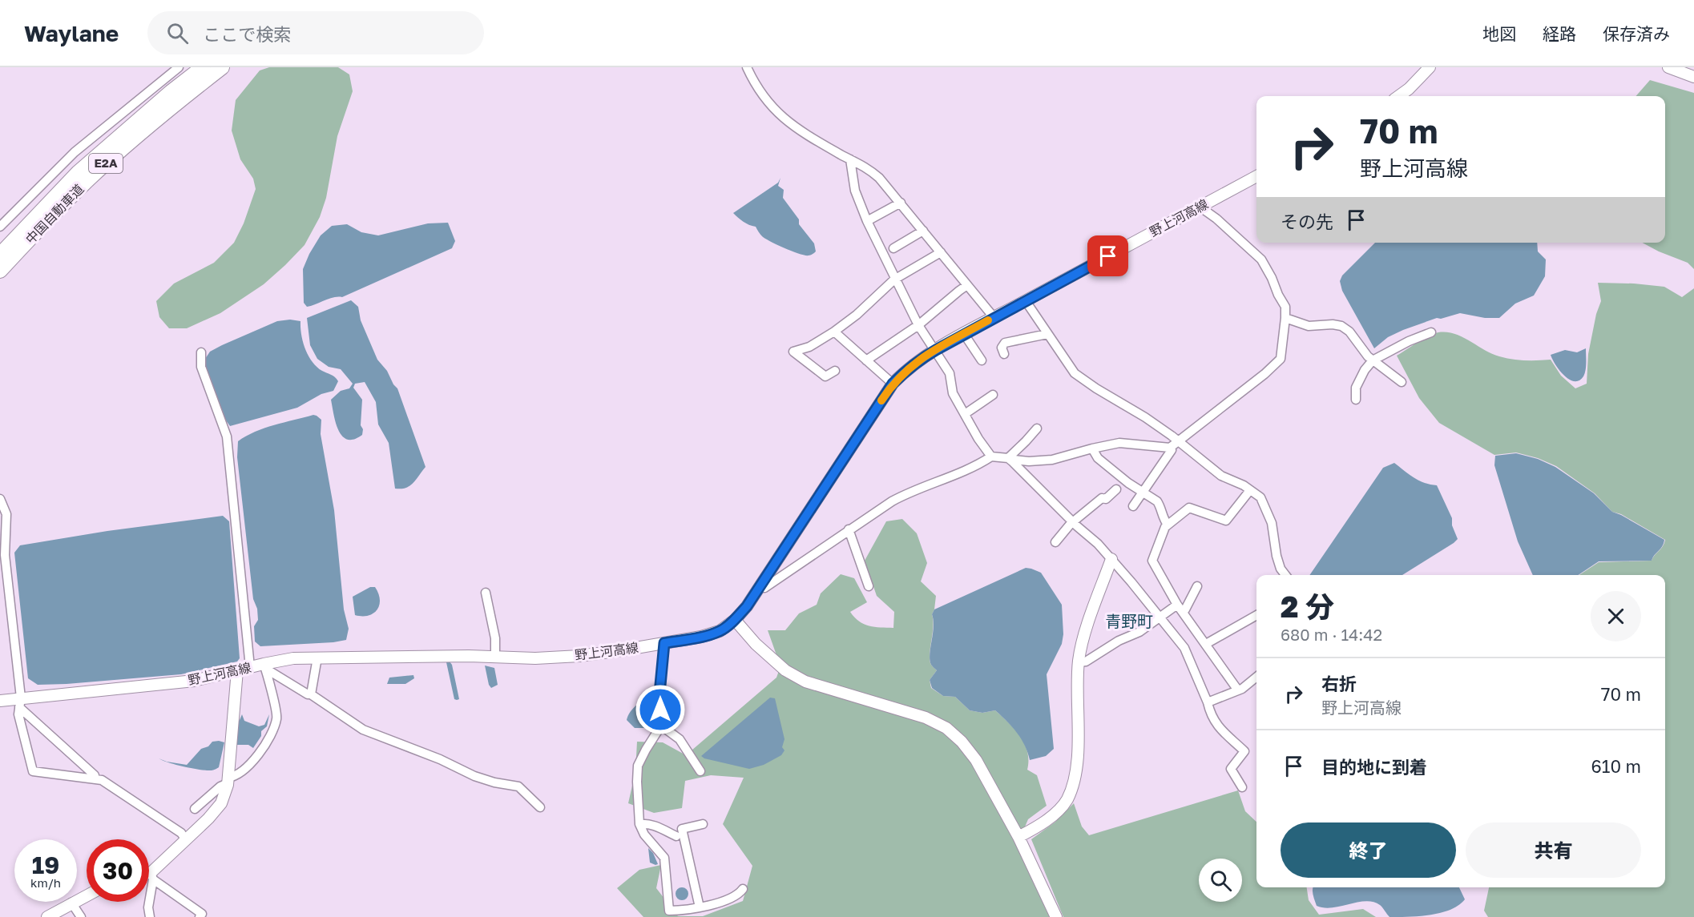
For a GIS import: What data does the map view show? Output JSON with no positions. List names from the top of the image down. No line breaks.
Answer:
{"streets":{"highway":["E2A","中国自動車道"],"main road":["野上河高線"]},"districts":["青野町"],"page":{"header":"Waylane","search":"ここで検索","nav":["地図","経路","保存済み"],"turn":["70 m","野上河高線"],"then":"その先","heading":["2 分","680 m · 14:42"],"list":[{"name":"右折","note":"野上河高線","value":"70 m"},{"name":"目的地に到着","value":"610 m"}],"buttons":["終了","共有"],"speed":"19 km/h","limit":"30"}}
